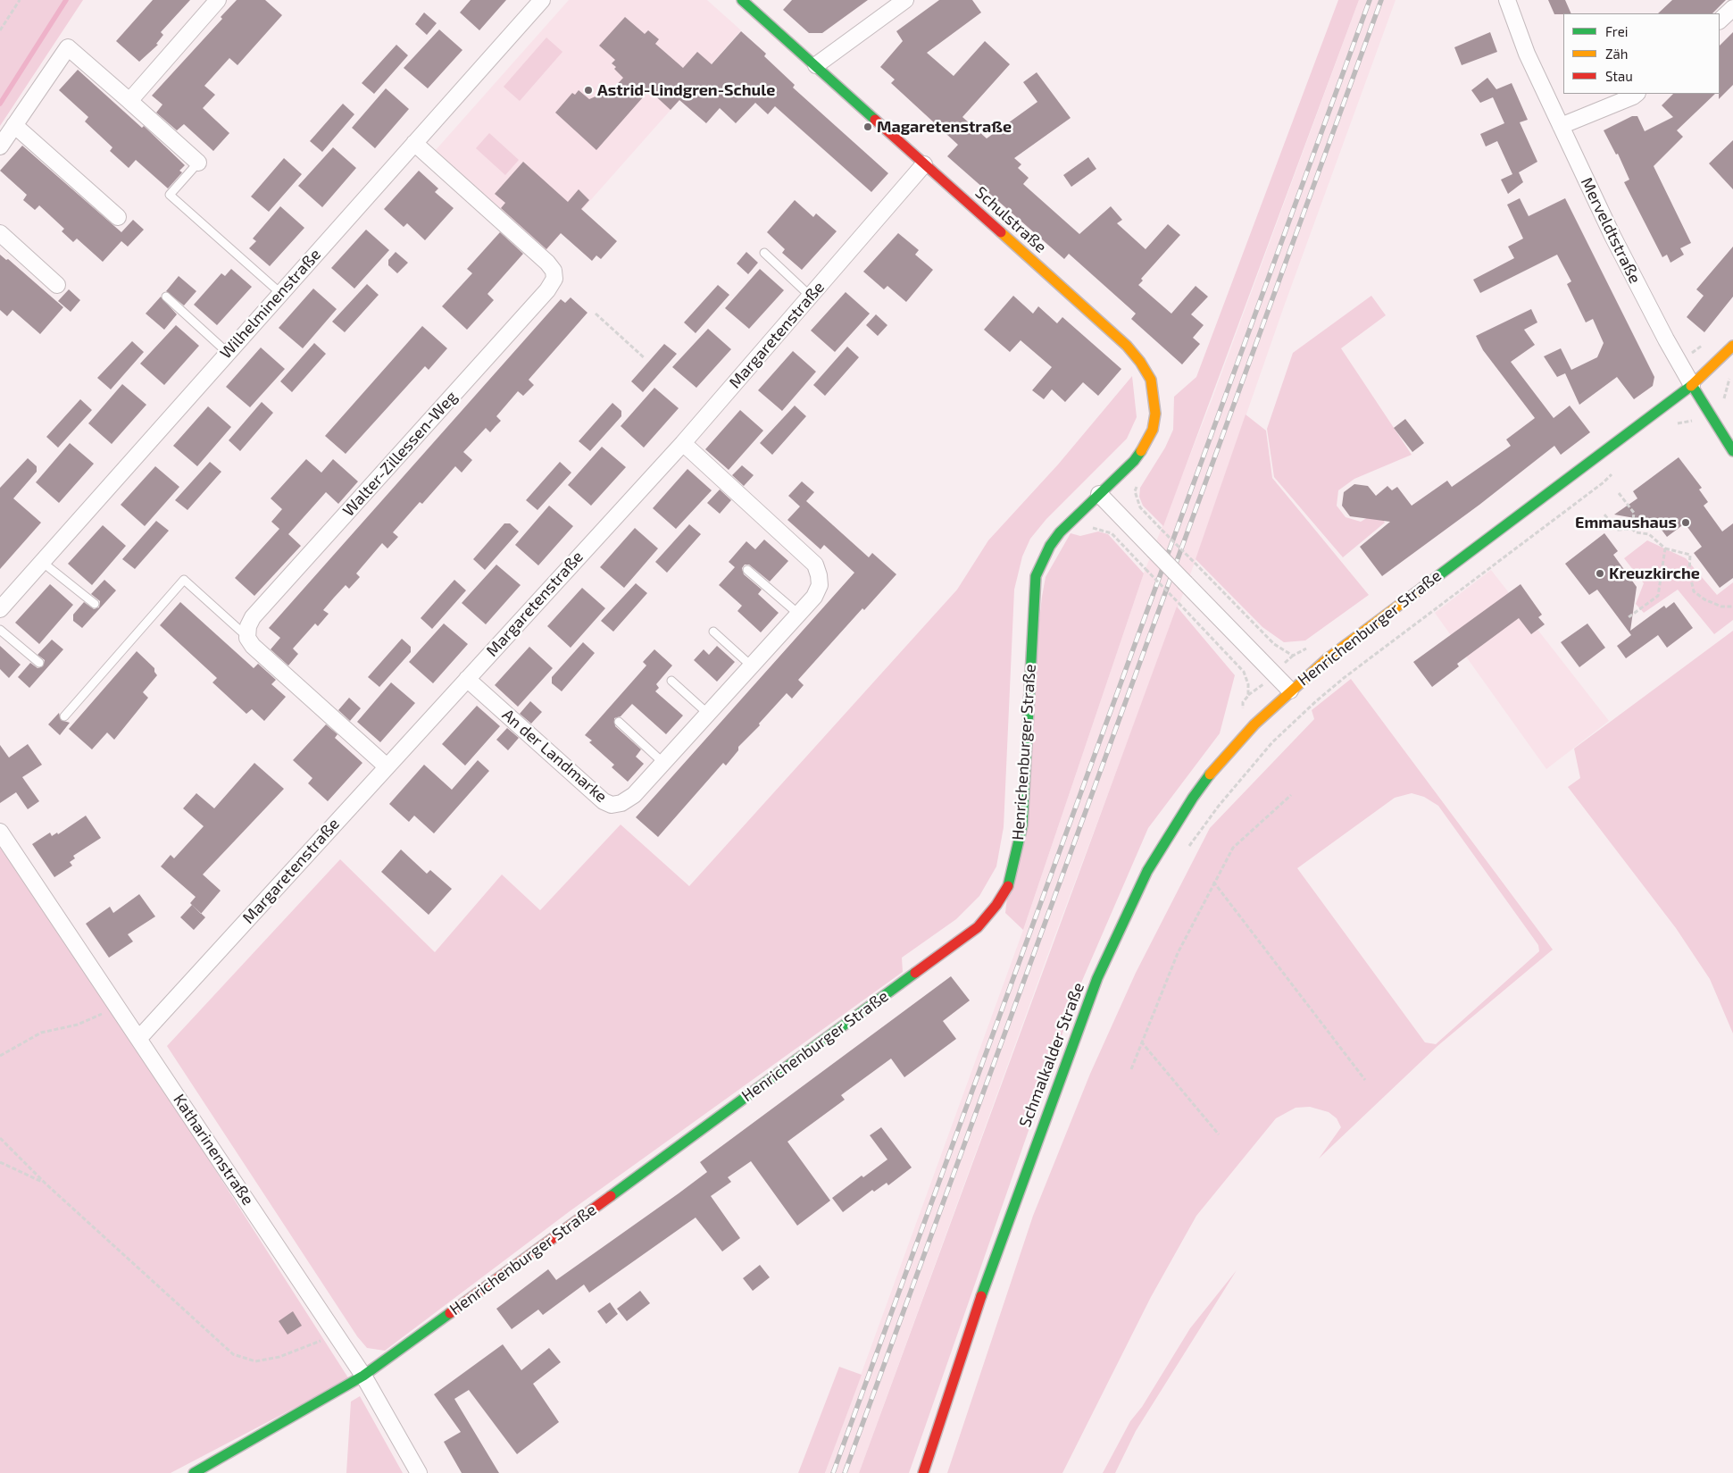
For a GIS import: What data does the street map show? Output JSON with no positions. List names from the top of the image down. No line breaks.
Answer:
{"streets":{"street":["Schulstraße","Merveldtstraße","Wilhelminenstraße","Margaretenstraße","Walter-Zillessen-Weg","Henrichenburger Straße","An der Landmarke","Schmalkalder Straße","Katharinenstraße"]},"crossings":[["Schulstraße","Margaretenstraße"],["Schulstraße","Henrichenburger Straße"],["Merveldtstraße","Henrichenburger Straße"],["Wilhelminenstraße","Walter-Zillessen-Weg"],["Margaretenstraße","An der Landmarke"],["Margaretenstraße","Katharinenstraße"],["Henrichenburger Straße","Schmalkalder Straße"],["Henrichenburger Straße","Katharinenstraße"]],"places":["Astrid-Lindgren-Schule","Magaretenstraße","Emmaushaus","Kreuzkirche"],"legend":["Frei","Zäh","Stau"]}
